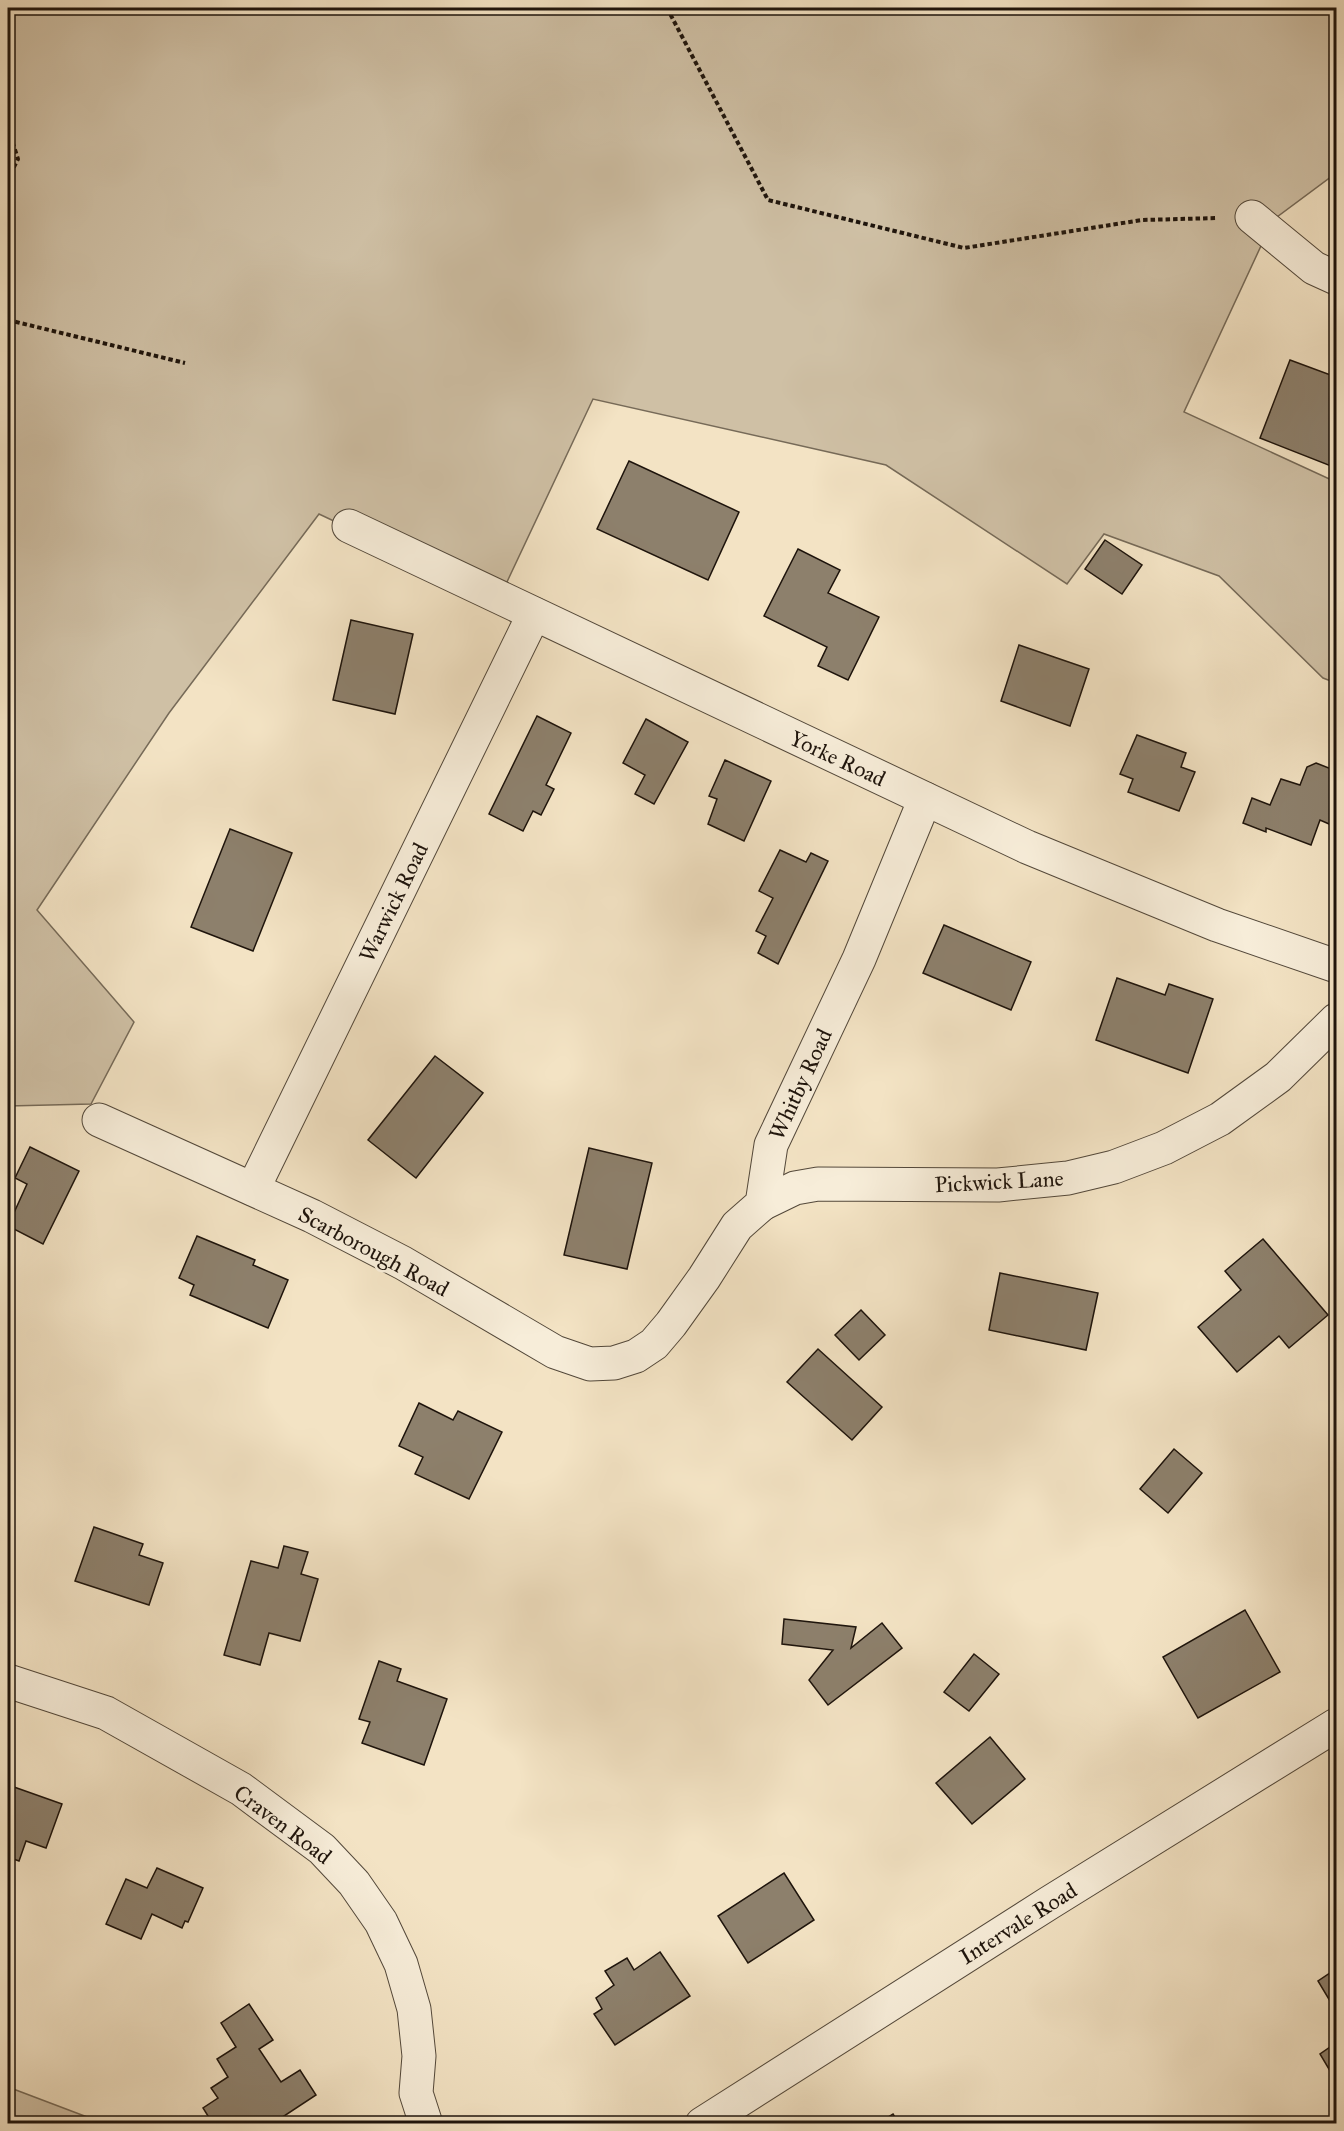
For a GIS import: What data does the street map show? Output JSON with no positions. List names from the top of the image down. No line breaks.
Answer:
{"streets":{"street":["Yorke Road","Warwick Road","Whitby Road","Pickwick Lane","Scarborough Road","Craven Road","Intervale Road"]},"crossings":[["Yorke Road","Warwick Road"],["Yorke Road","Whitby Road"],["Warwick Road","Scarborough Road"],["Whitby Road","Pickwick Lane"],["Whitby Road","Scarborough Road"],["Pickwick Lane","Scarborough Road"]]}
